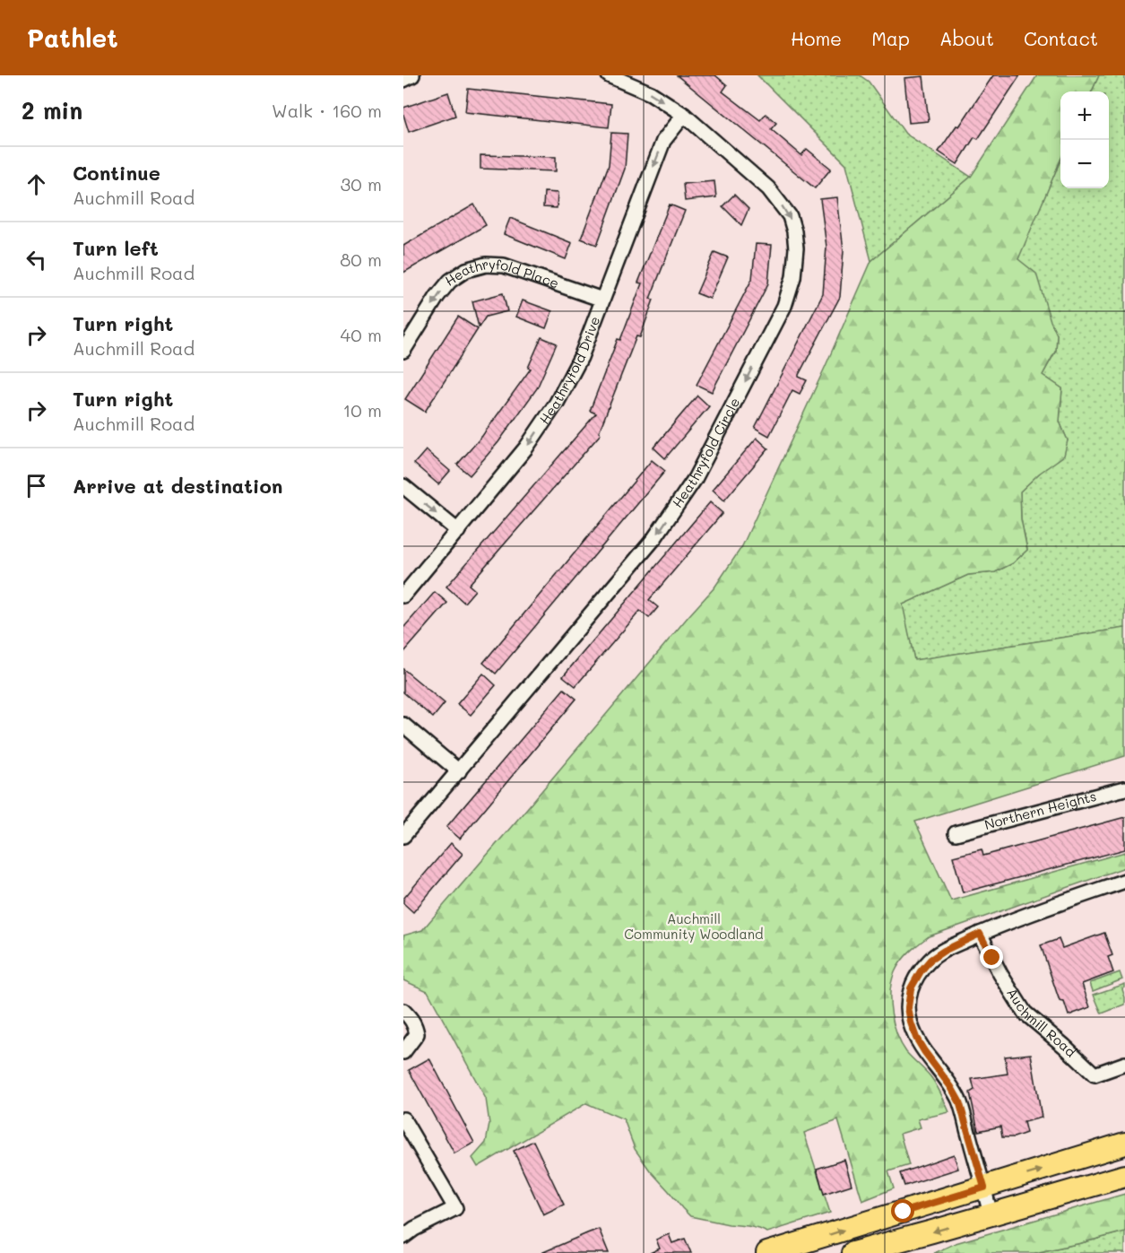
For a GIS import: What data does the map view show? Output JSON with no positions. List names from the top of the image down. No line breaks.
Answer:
{"streets":{"street":["Heathryfold Place","Heathryfold Drive","Heathryfold Circle","Northern Heights","Auchmill Road"]},"crossings":[["Heathryfold Place","Heathryfold Drive"],["Heathryfold Drive","Heathryfold Circle"]],"one_way":["Heathryfold Place","Heathryfold Drive"],"parks":["Auchmill Community Woodland"],"page":{"header":"Pathlet","nav":["Home","Map","About","Contact"],"heading":["2 min","Walk · 160 m"],"map_buttons":["+","−"],"list":[["Continue","Auchmill Road","30 m"],["Turn left","Auchmill Road","80 m"],["Turn right","Auchmill Road","40 m"],["Turn right","Auchmill Road","10 m"],"Arrive at destination"]}}
